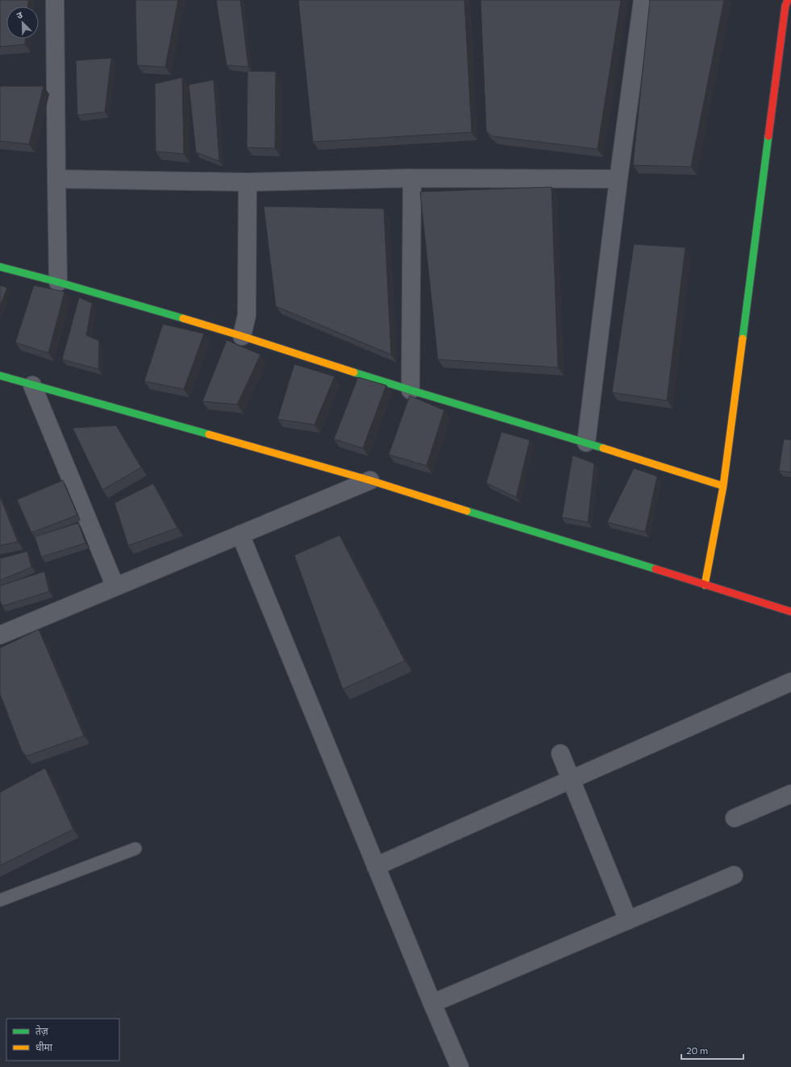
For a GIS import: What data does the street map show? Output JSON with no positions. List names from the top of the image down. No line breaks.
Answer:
{"legend":["तेज़","धीमा"],"scale_bar":"20 m","north":"top left"}
